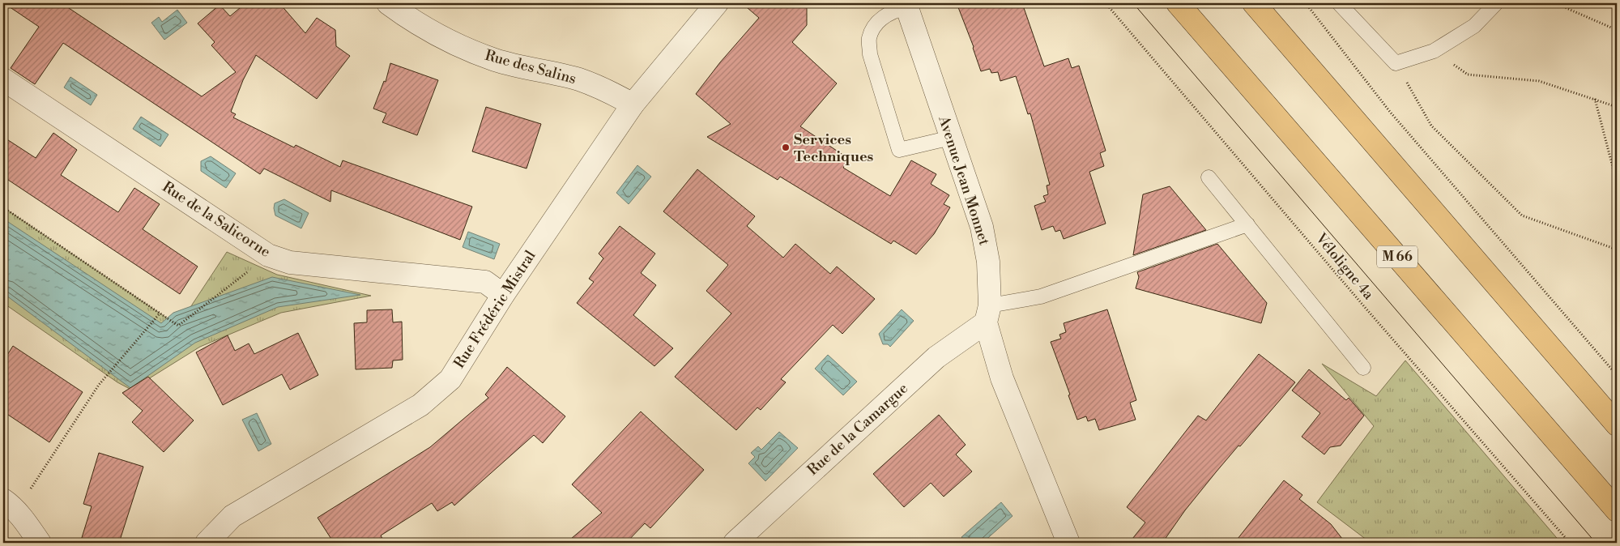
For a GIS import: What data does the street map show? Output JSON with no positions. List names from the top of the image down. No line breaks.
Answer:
{"streets":{"highway":["M 66"],"street":["Rue des Salins","Avenue Jean Monnet","Rue de la Salicorne","Rue Frédéric Mistral","Rue de la Camargue"],"path":["Véloligne 4a"]},"crossings":[["Rue des Salins","Rue Frédéric Mistral"],["Avenue Jean Monnet","Rue de la Camargue"],["Rue de la Salicorne","Rue Frédéric Mistral"]],"places":["Services Techniques"]}
